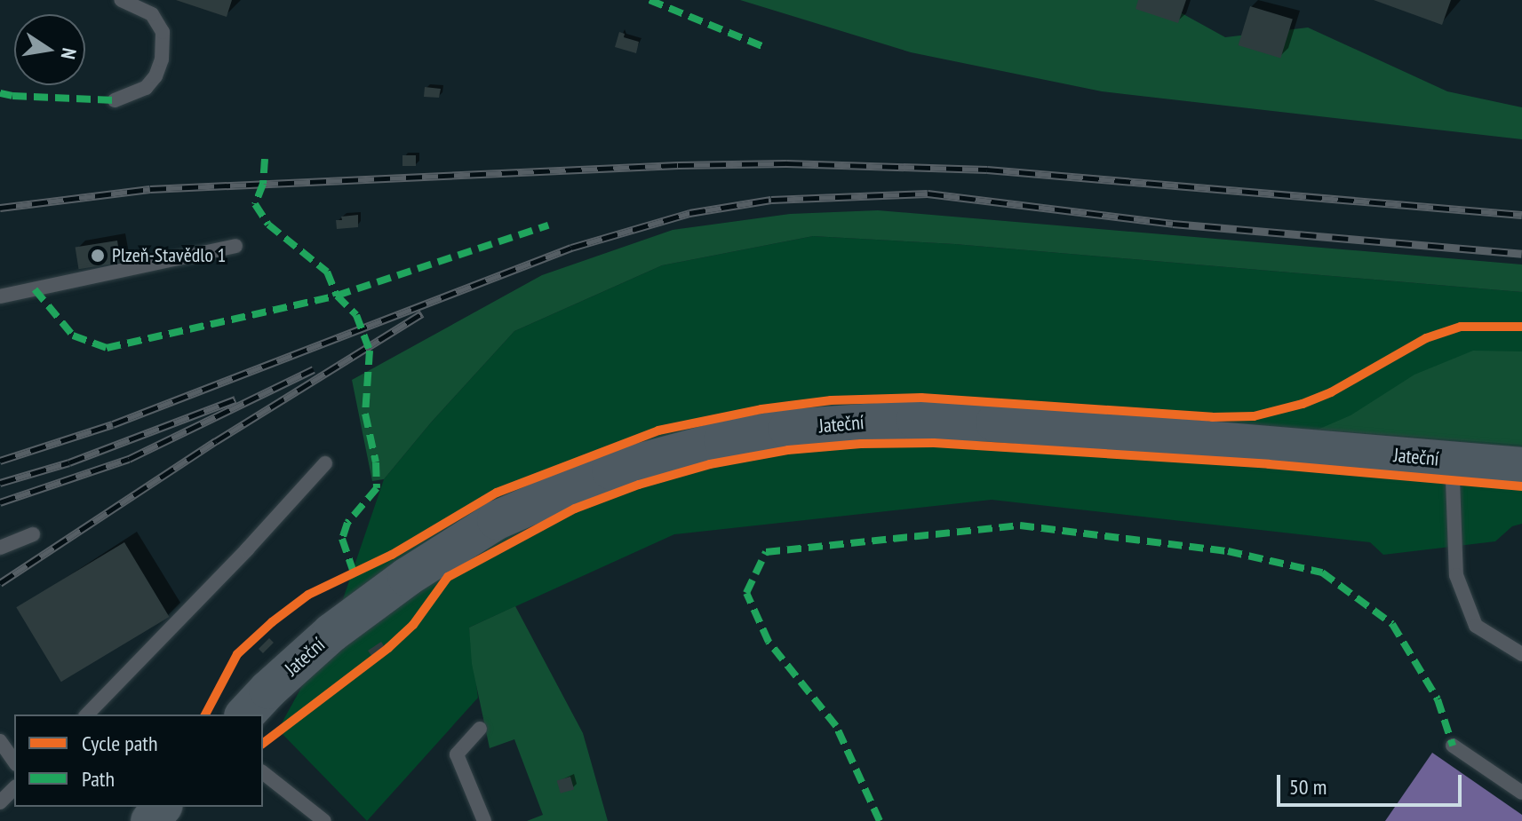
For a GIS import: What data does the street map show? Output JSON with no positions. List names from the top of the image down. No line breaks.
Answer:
{"streets":{"main road":["Jateční"]},"places":["Plzeň-Stavědlo 1"],"legend":["Cycle path","Path"],"scale_bar":"50 m","north":"right"}
